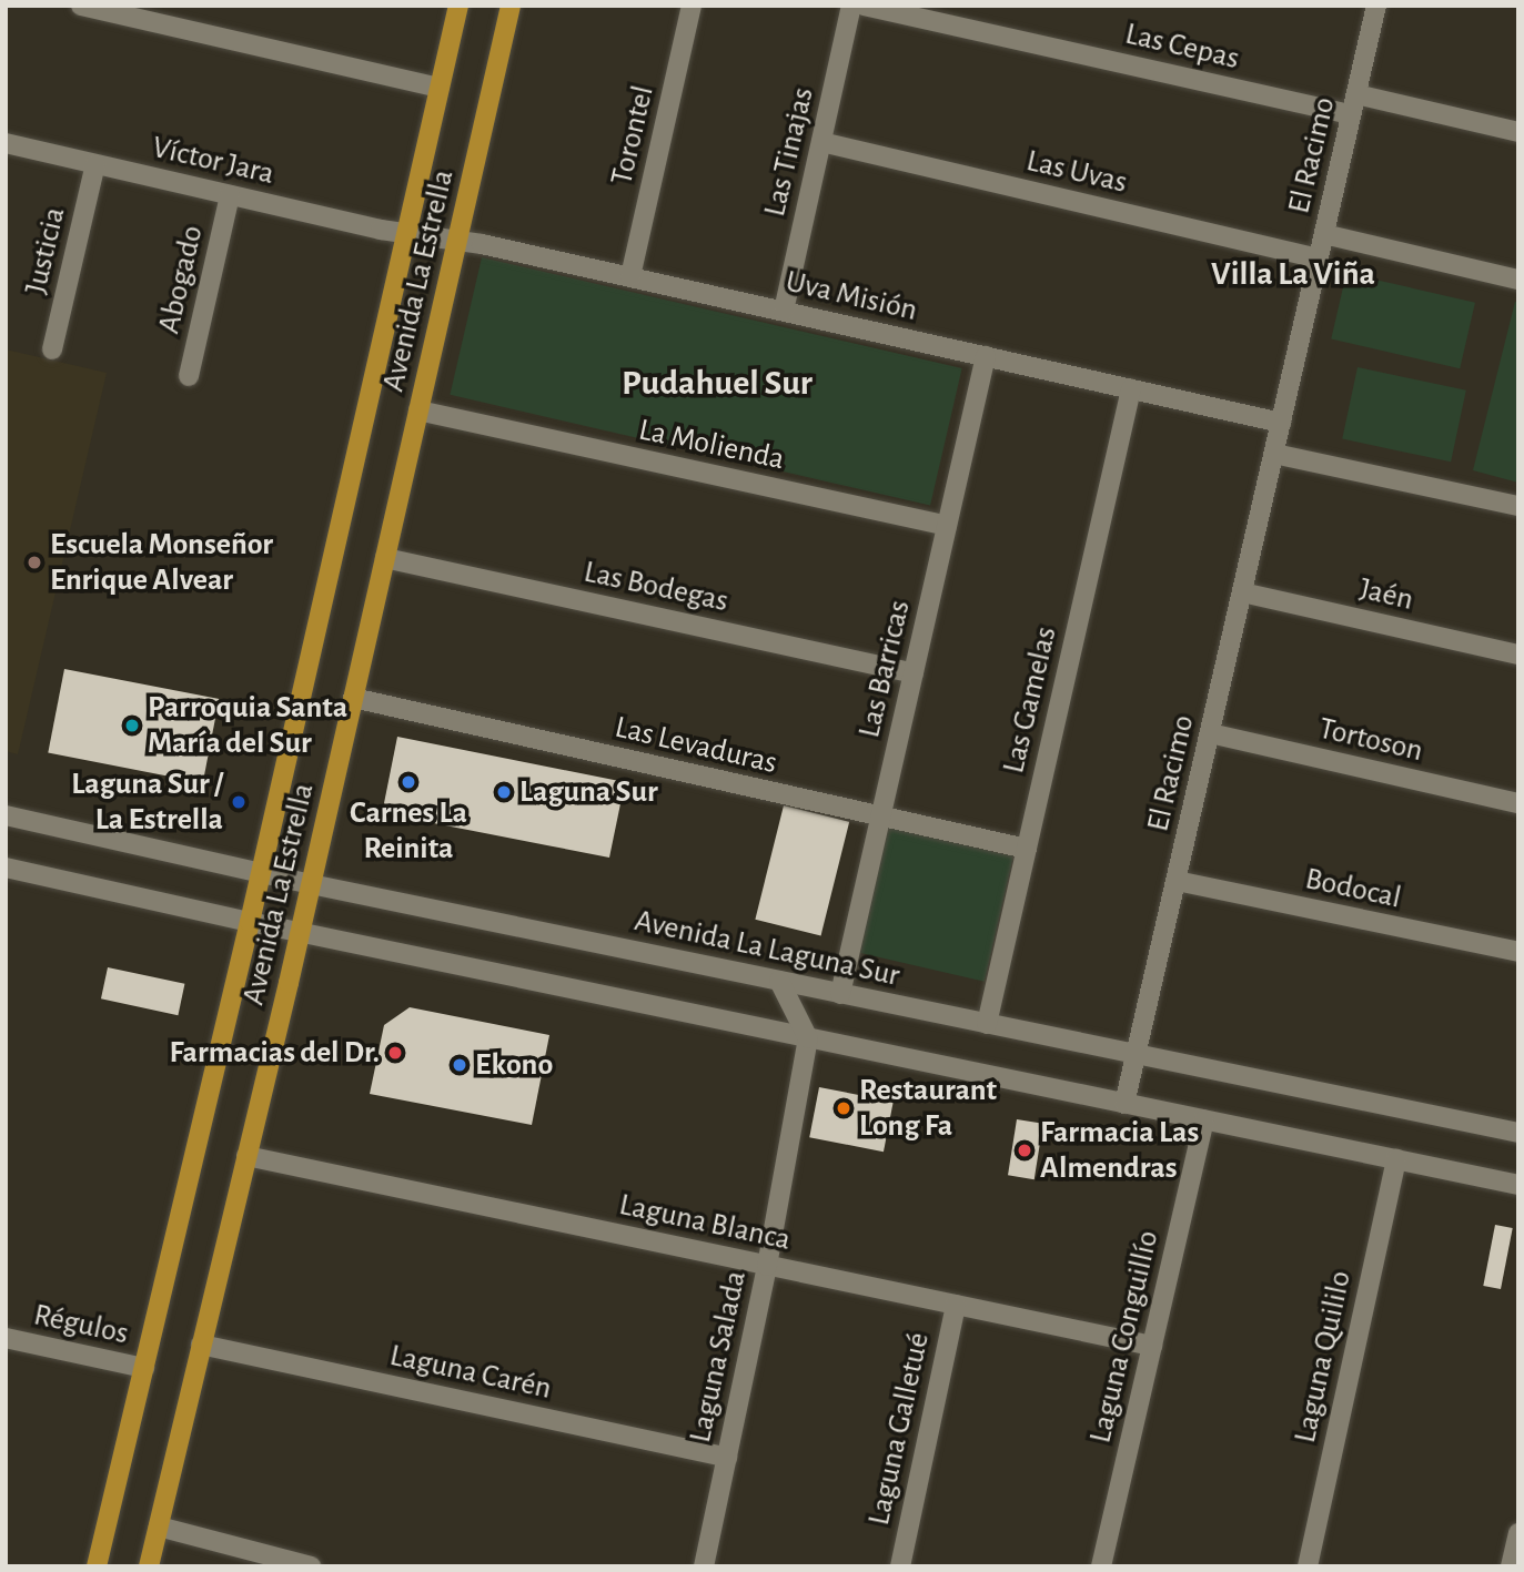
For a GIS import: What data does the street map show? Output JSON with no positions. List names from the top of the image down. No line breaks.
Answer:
{"streets":{"main road":["Avenida La Estrella"],"street":["Las Cepas","Torontel","Las Tinajas","El Racimo","Víctor Jara","Las Uvas","Justicia","Abogado","Uva Misión","La Molienda","Las Bodegas","Jaén","Las Barricas","Las Gamelas","Tortoson","Las Levaduras","Bodocal","Avenida La Laguna Sur","Laguna Blanca","Régulos","Laguna Conguillío","Laguna Salada","Laguna Quililo","Laguna Carén","Laguna Galletué"]},"crossings":[["Las Cepas","El Racimo"],["Torontel","Uva Misión"],["Las Tinajas","Las Uvas"],["Las Tinajas","Uva Misión"],["El Racimo","Las Uvas"],["El Racimo","Uva Misión"],["El Racimo","Jaén"],["El Racimo","Tortoson"],["El Racimo","Bodocal"],["El Racimo","Avenida La Laguna Sur"],["Víctor Jara","Justicia"],["Víctor Jara","Abogado"],["Víctor Jara","Avenida La Estrella"],["Víctor Jara","Uva Misión"],["Avenida La Estrella","Uva Misión"],["Avenida La Estrella","La Molienda"],["Avenida La Estrella","Las Bodegas"],["Avenida La Estrella","Las Levaduras"],["Avenida La Estrella","Avenida La Laguna Sur"],["Avenida La Estrella","Laguna Blanca"],["Avenida La Estrella","Régulos"],["Avenida La Estrella","Laguna Carén"],["Uva Misión","Las Barricas"],["Uva Misión","Las Gamelas"],["La Molienda","Las Barricas"],["Las Bodegas","Las Barricas"],["Las Barricas","Las Levaduras"],["Las Barricas","Avenida La Laguna Sur"],["Las Gamelas","Las Levaduras"],["Las Gamelas","Avenida La Laguna Sur"],["Laguna Blanca","Laguna Conguillío"],["Laguna Blanca","Laguna Salada"],["Laguna Blanca","Laguna Galletué"],["Laguna Salada","Laguna Carén"]],"districts":["Villa La Viña","Pudahuel Sur"],"places":["Escuela Monseñor Enrique Alvear","Parroquia Santa María del Sur","Carnes La Reinita","Laguna Sur","Laguna Sur / La Estrella","Farmacias del Dr.","Ekono","Restaurant Long Fa","Farmacia Las Almendras"]}
